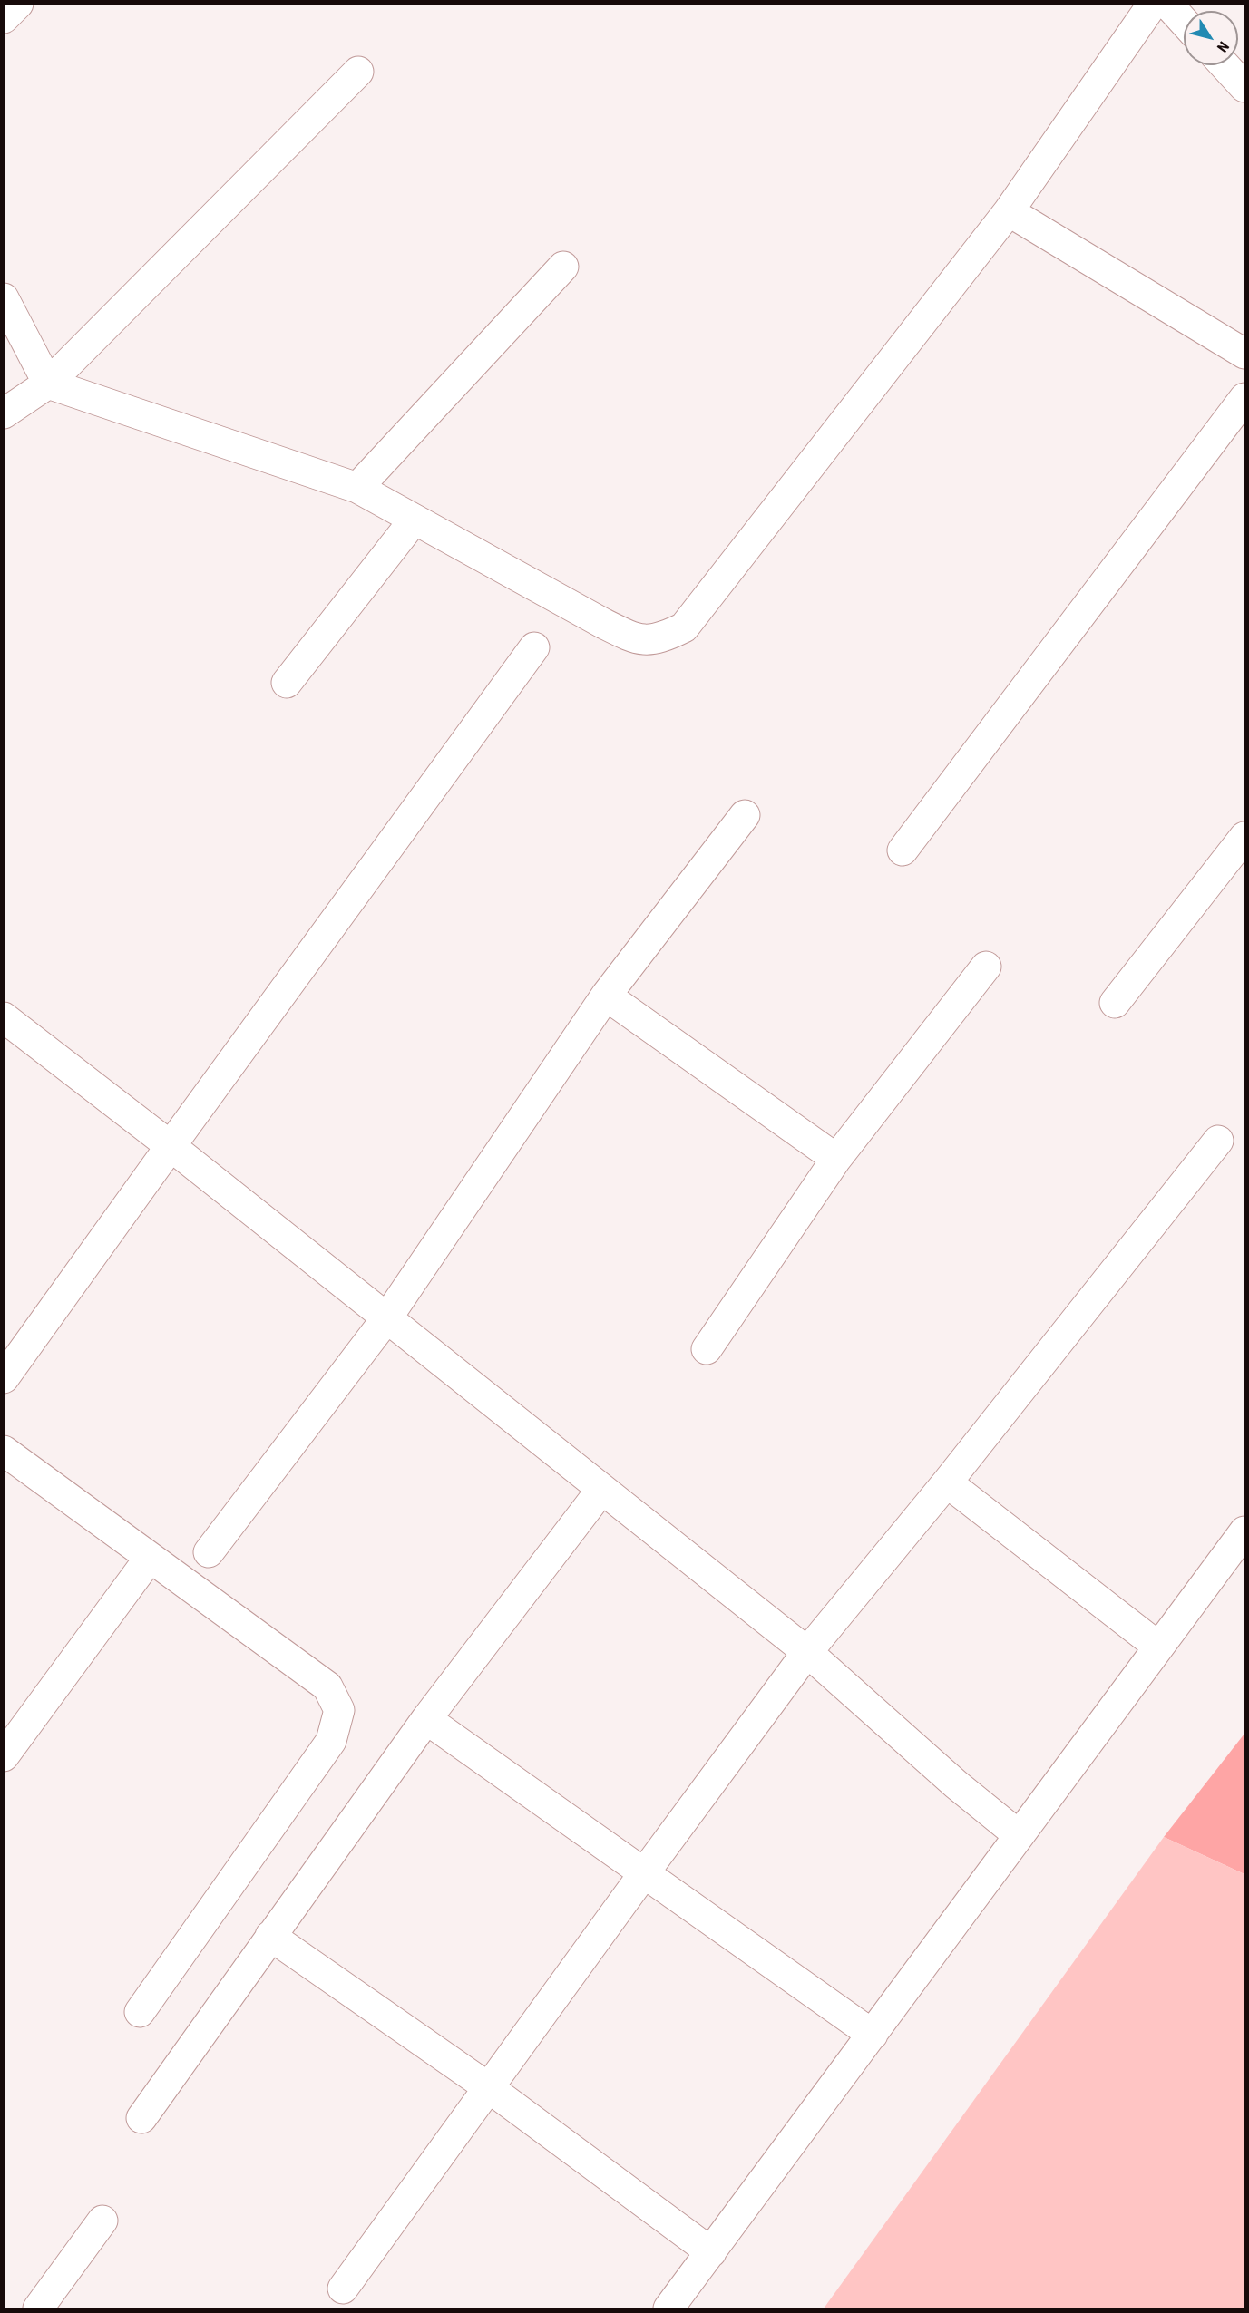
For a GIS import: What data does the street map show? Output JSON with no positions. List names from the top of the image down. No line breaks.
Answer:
{"north":"bottom right"}
